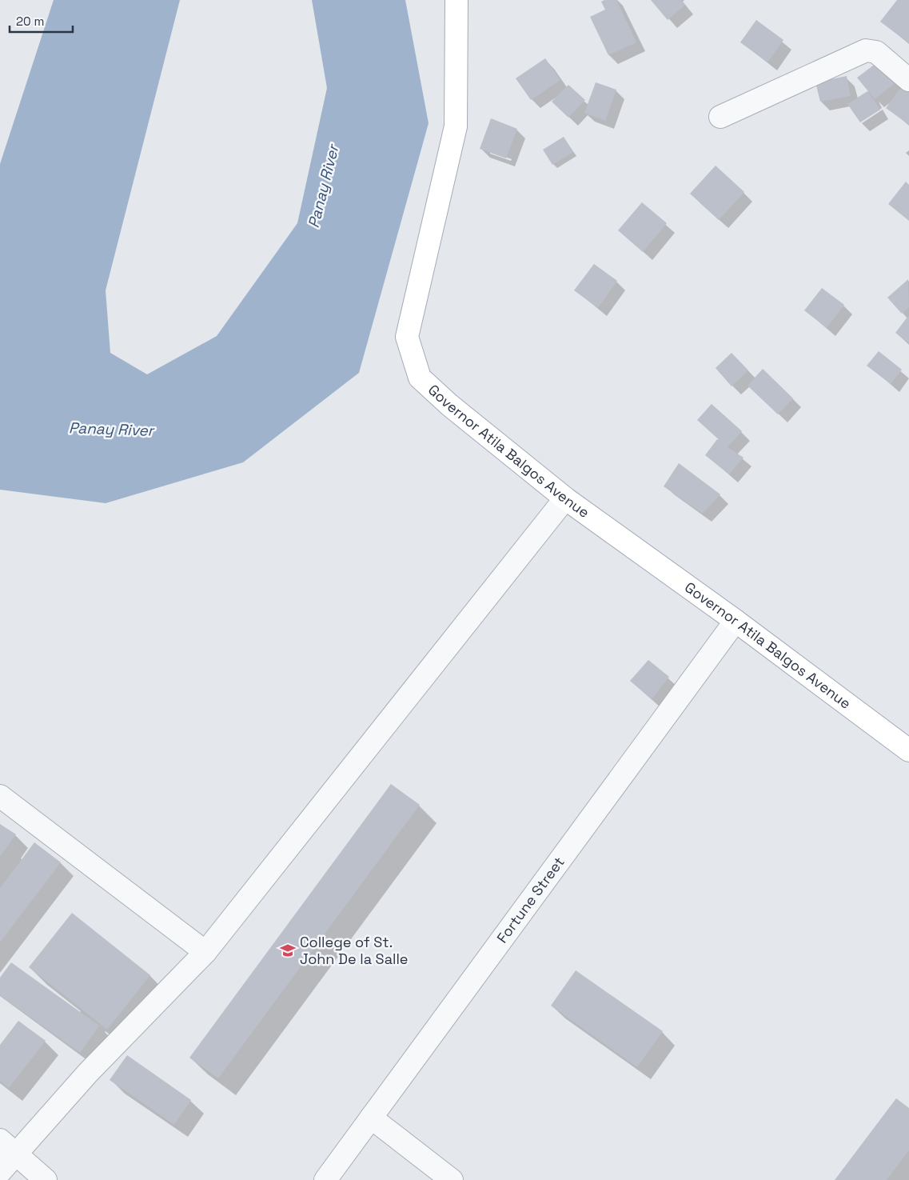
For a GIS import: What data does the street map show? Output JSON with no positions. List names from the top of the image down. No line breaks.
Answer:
{"streets":{"main road":["Governor Atila Balgos Avenue"],"street":["Fortune Street"]},"crossings":[["Governor Atila Balgos Avenue","Fortune Street"]],"water":["Panay River"],"places":{"school or university":["College of St. John De la Salle"]},"scale_bar":"20 m"}
